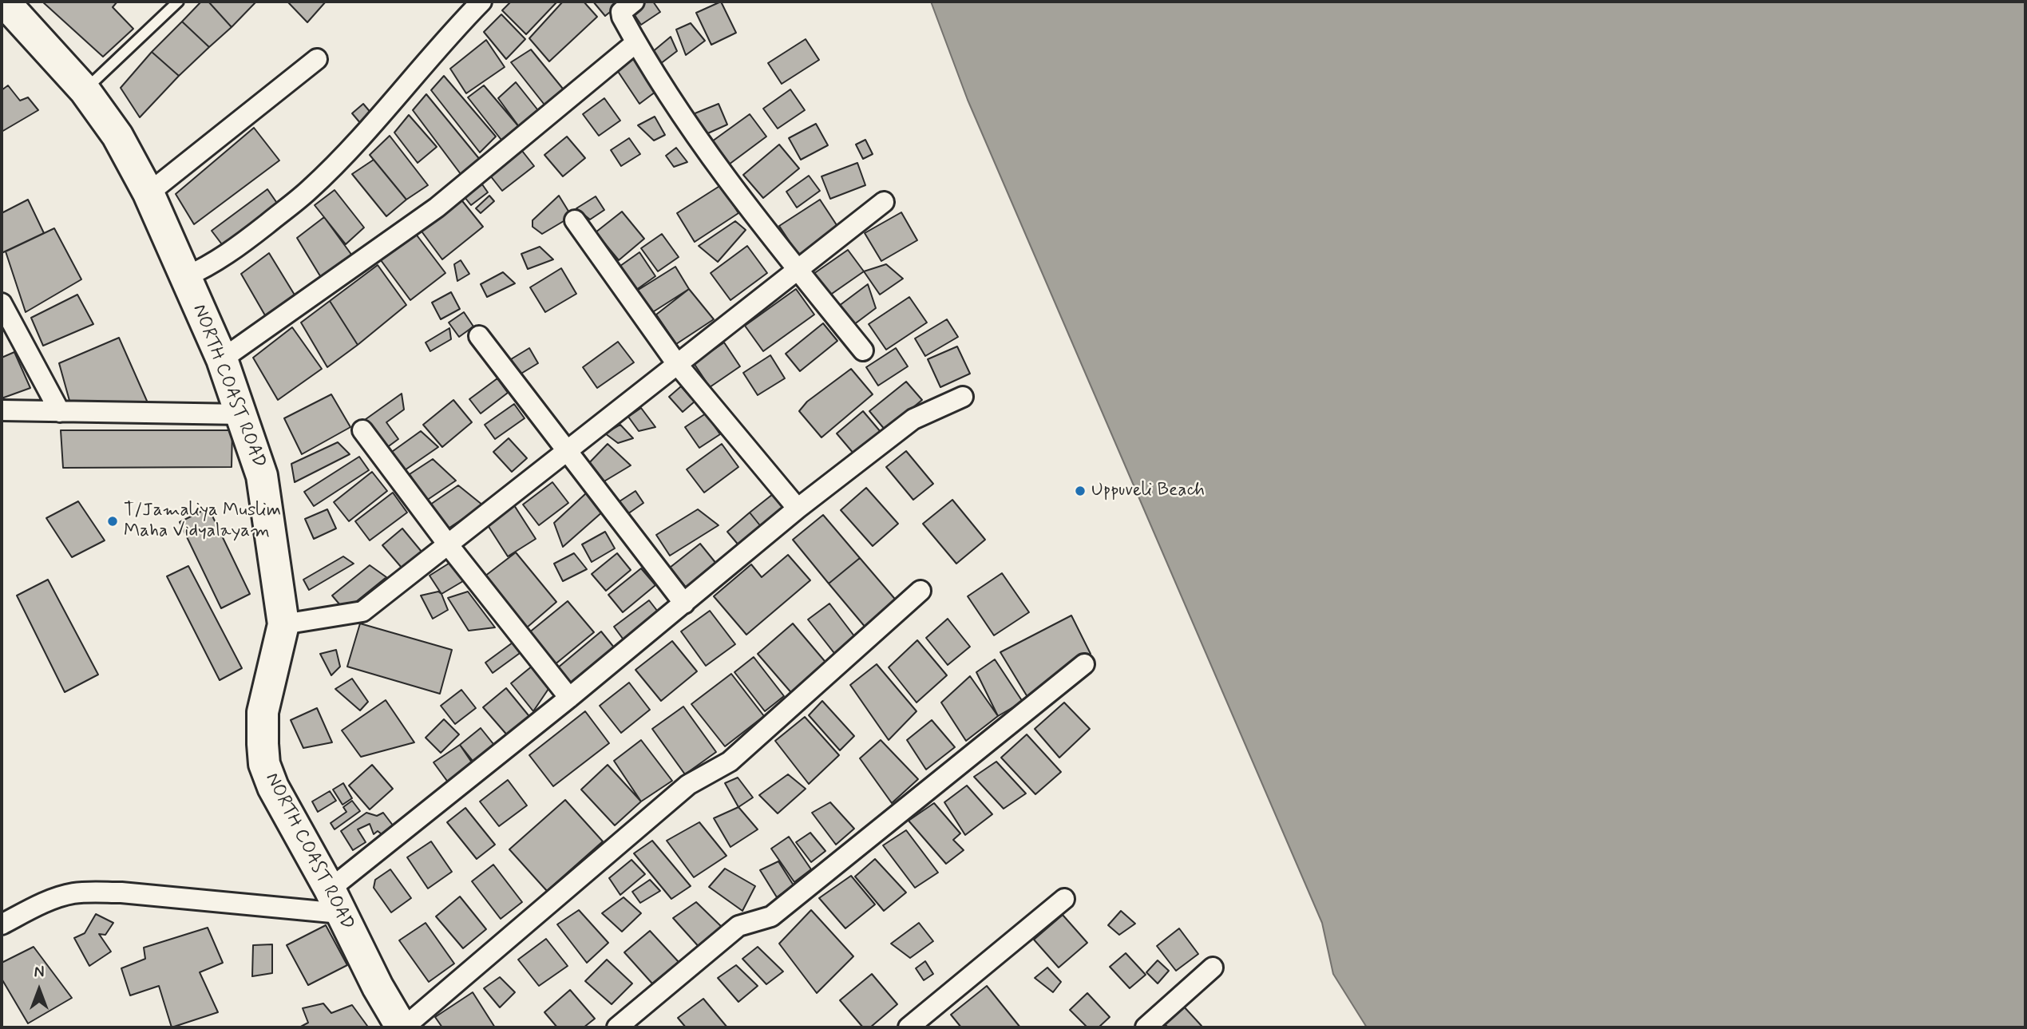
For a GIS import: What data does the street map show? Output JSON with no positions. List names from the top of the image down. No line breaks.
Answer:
{"streets":{"main road":["NORTH COAST ROAD"]},"places":["Uppuveli Beach","T/Jamaliya Muslim Maha Vidyalayam"],"north":"top"}
